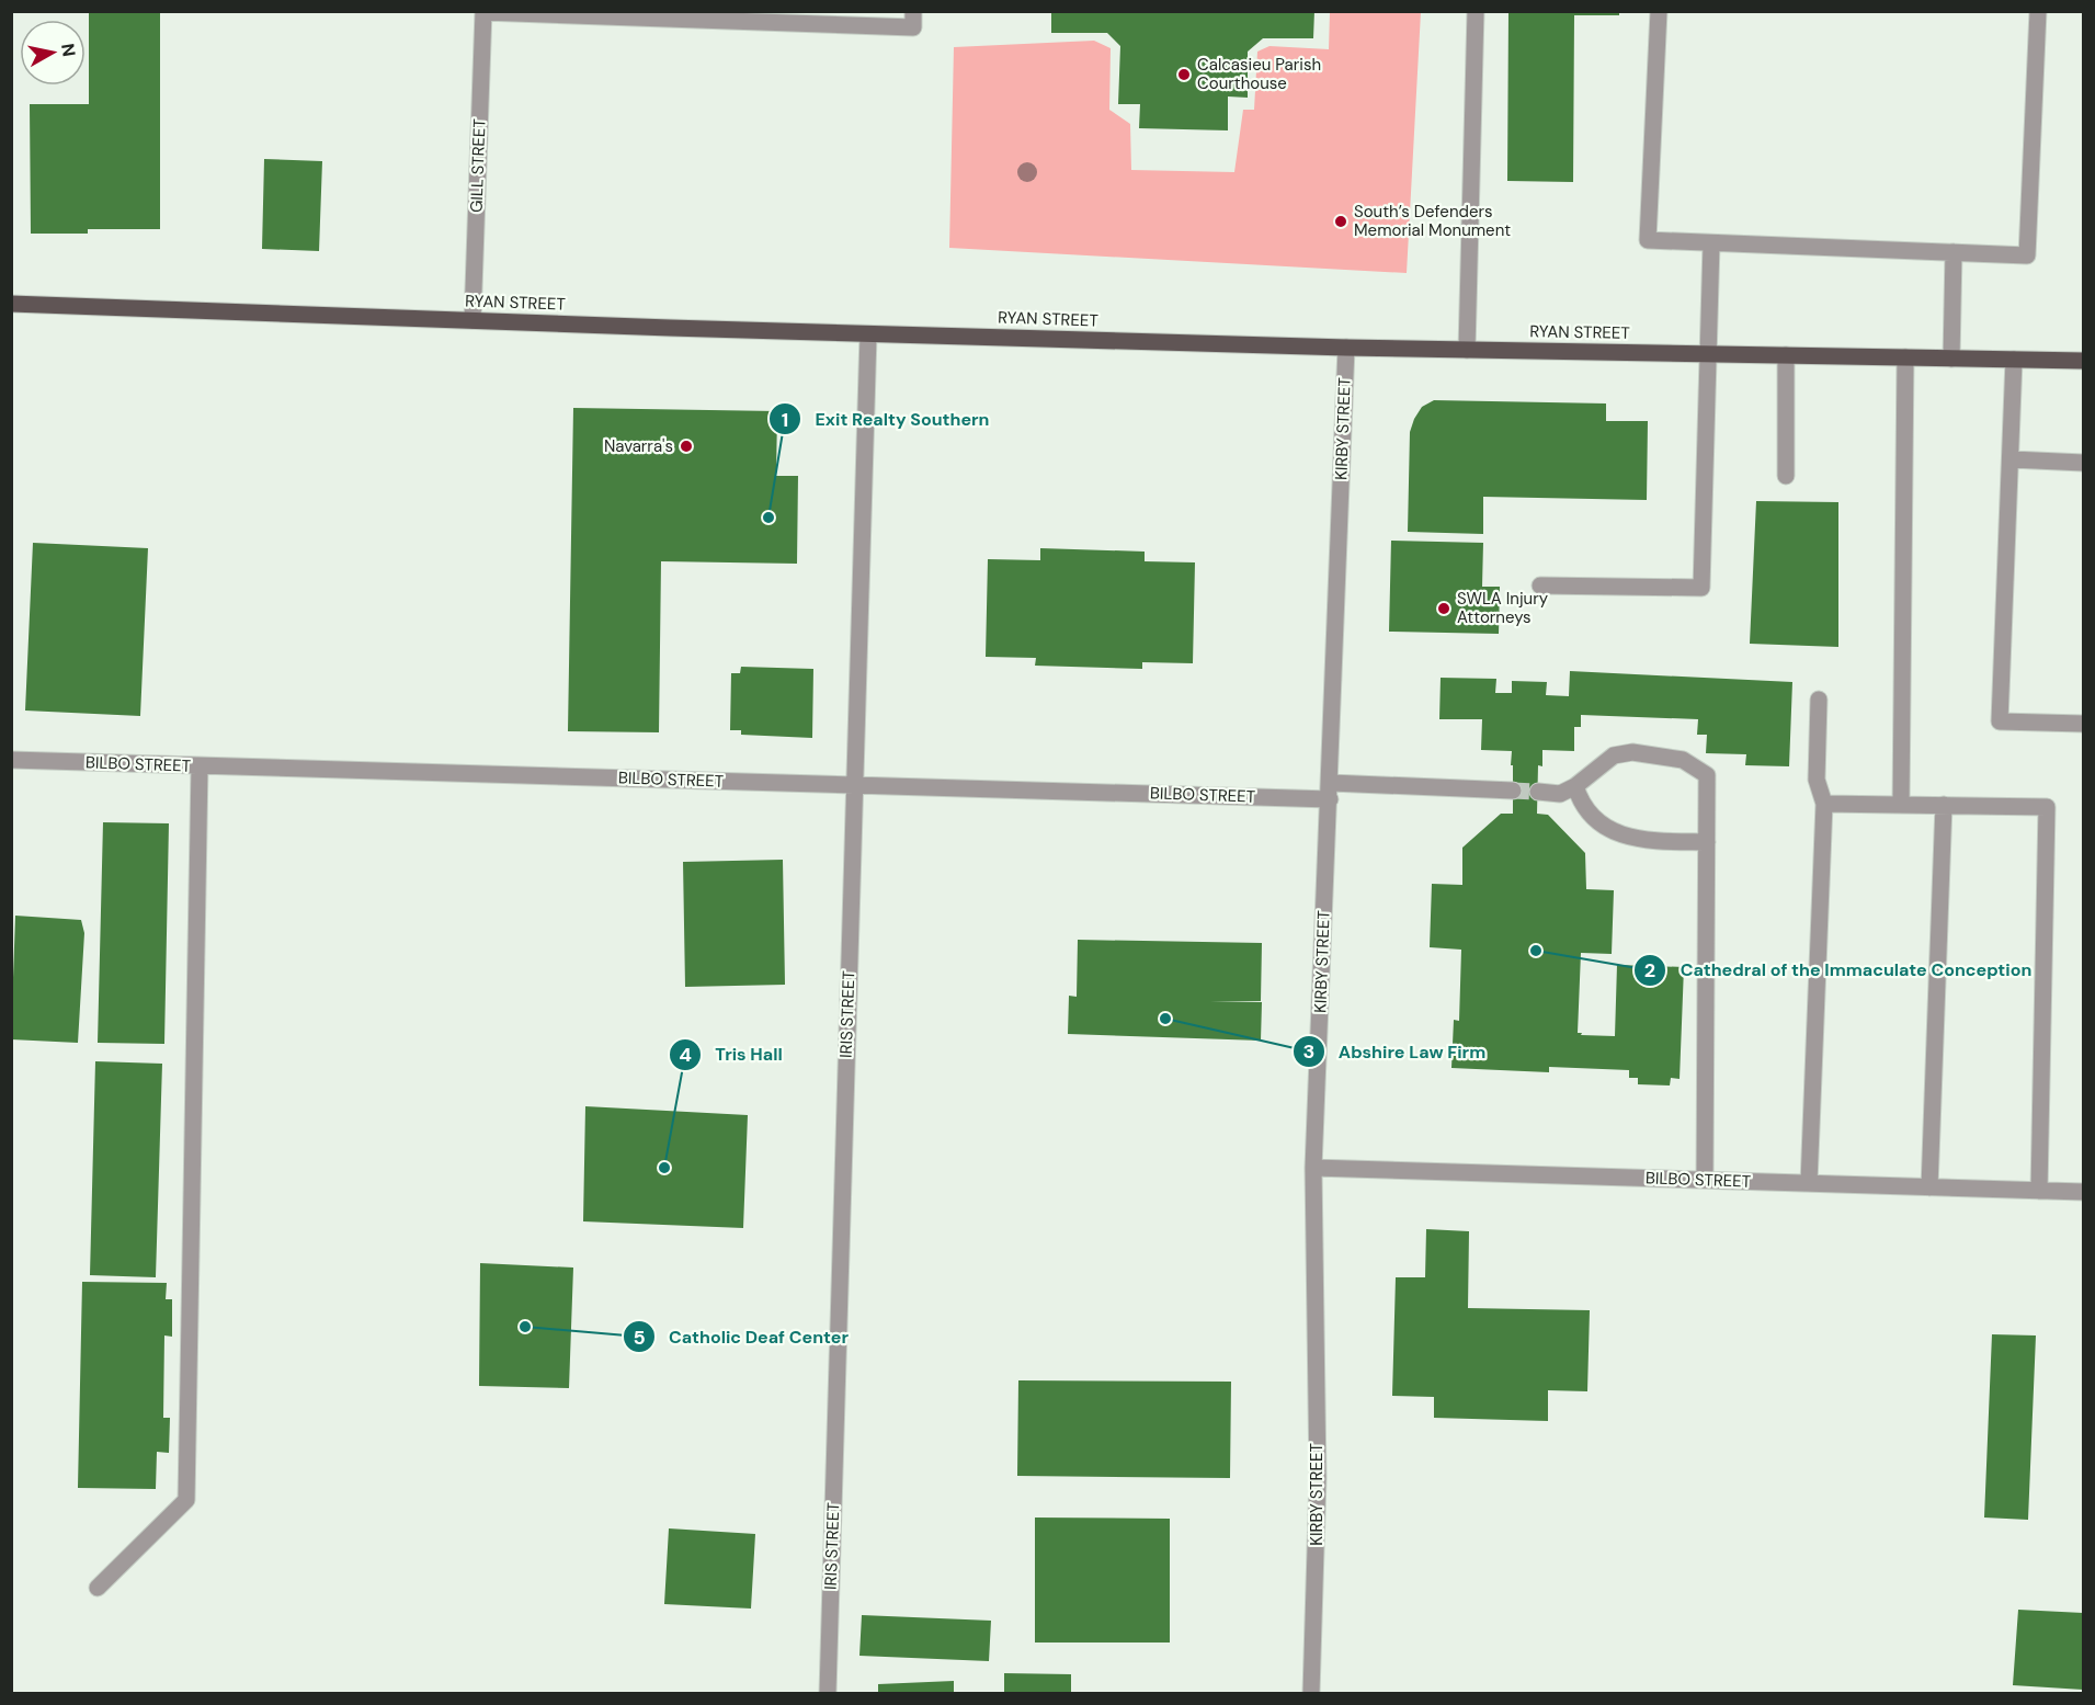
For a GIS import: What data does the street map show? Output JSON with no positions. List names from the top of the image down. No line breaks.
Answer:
{"streets":{"main road":["RYAN STREET"],"street":["GILL STREET","KIRBY STREET","BILBO STREET","IRIS STREET"]},"crossings":[["GILL STREET","RYAN STREET"],["RYAN STREET","KIRBY STREET"],["RYAN STREET","IRIS STREET"],["KIRBY STREET","BILBO STREET"],["BILBO STREET","IRIS STREET"]],"places":["Calcasieu Parish Courthouse","South’s Defenders Memorial Monument","Navarra's","Exit Realty Southern","SWLA Injury Attorneys","Cathedral of the Immaculate Conception","Abshire Law Firm","Tris Hall","Catholic Deaf Center"],"north":"right"}
